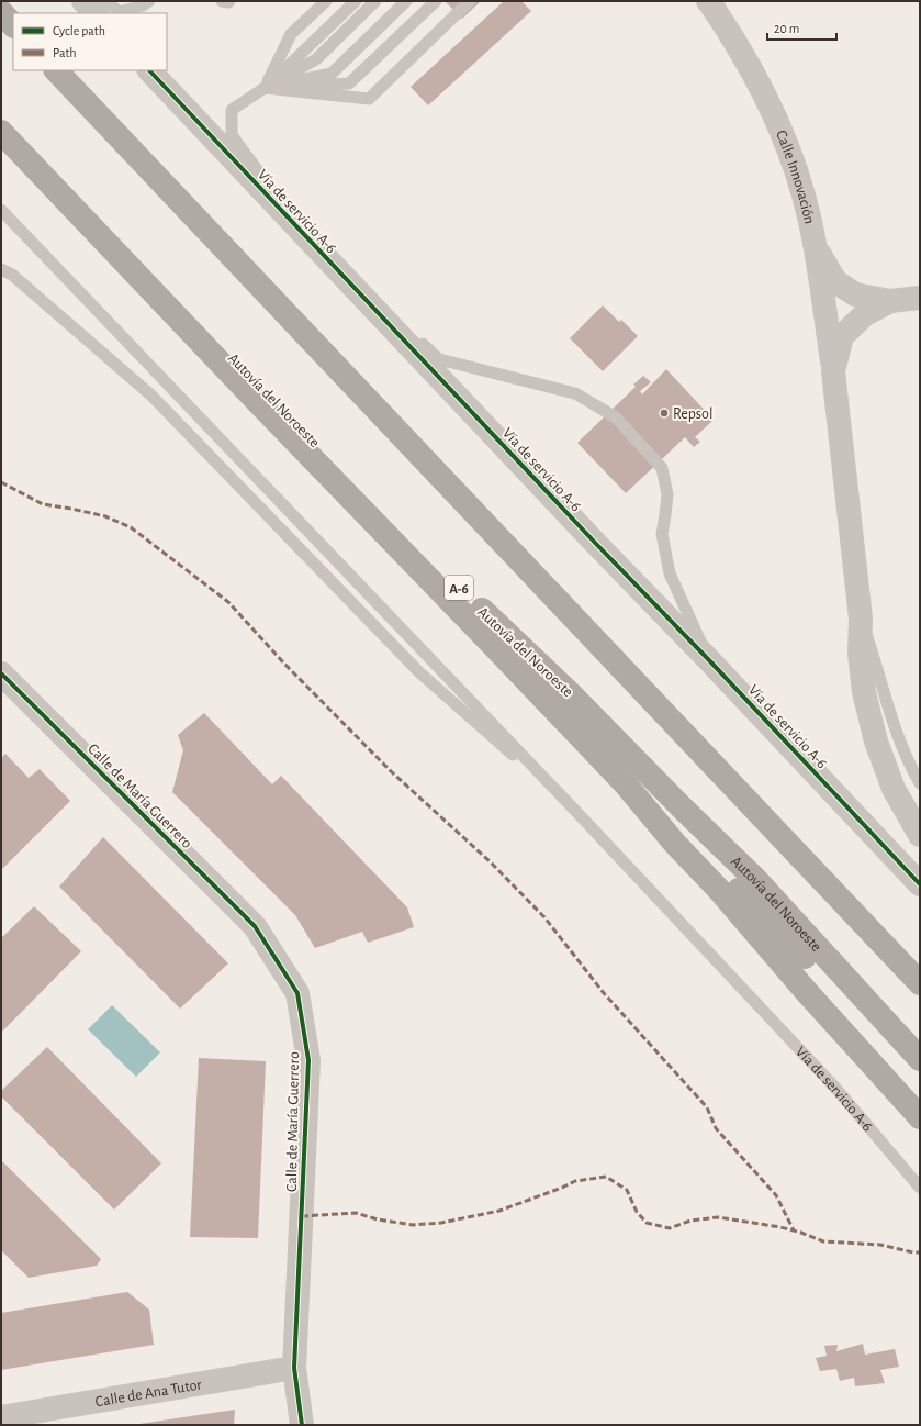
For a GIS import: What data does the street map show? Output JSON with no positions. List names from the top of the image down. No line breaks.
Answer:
{"streets":{"highway":["Autovía del Noroeste","A-6"],"street":["Calle Innovación","Vía de servicio A-6","Calle de María Guerrero","Calle de Ana Tutor"]},"crossings":[["Calle de María Guerrero","Calle de Ana Tutor"]],"places":["Repsol"],"legend":["Cycle path","Path"],"scale_bar":"20 m"}
